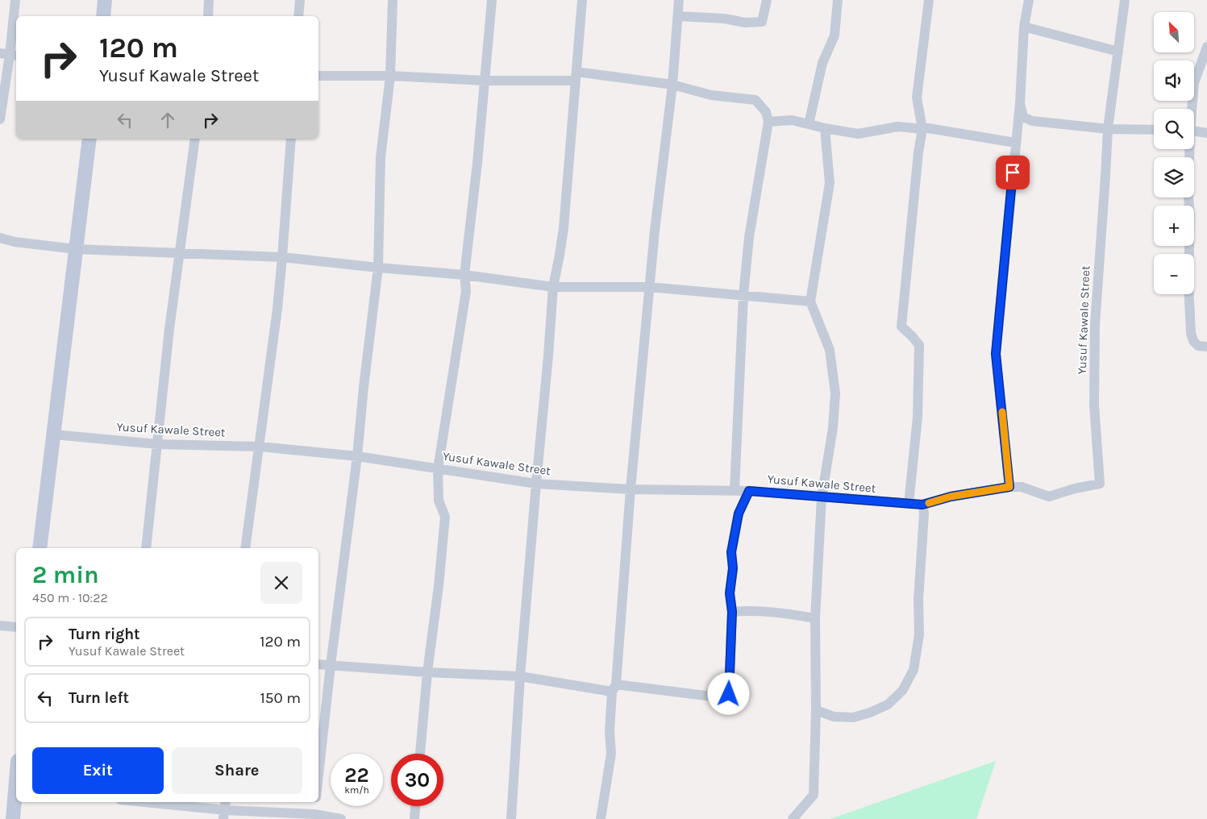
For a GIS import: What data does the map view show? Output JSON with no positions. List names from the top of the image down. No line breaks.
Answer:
{"streets":{"street":["Yusuf Kawale Street"]},"north":"top left","page":{"map_buttons":["+","−"],"turn":["120 m","Yusuf Kawale Street"],"heading":["2 min","450 m · 10:22"],"list":[{"name":"Turn right","note":"Yusuf Kawale Street","value":"120 m"},{"name":"Turn left","value":"150 m"}],"buttons":["Exit","Share"],"speed":"22 km/h","limit":"30"}}
